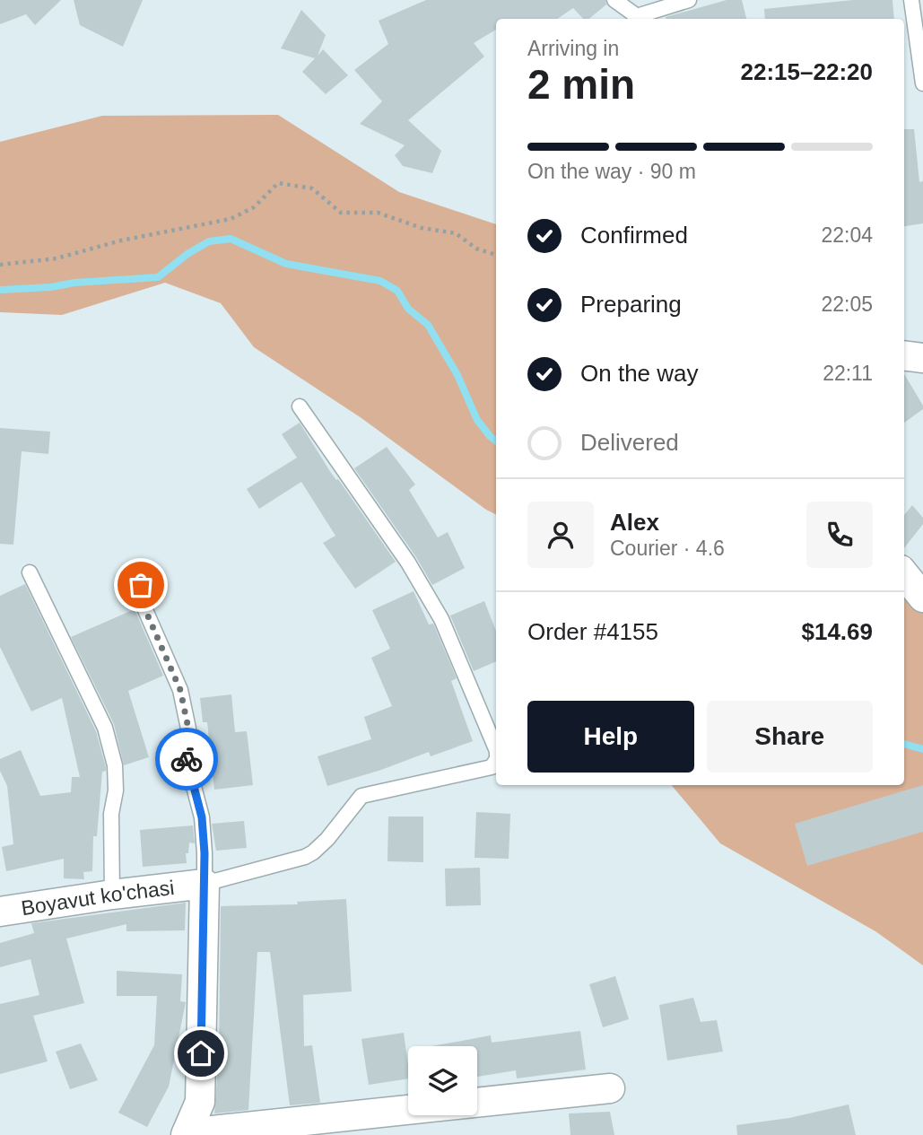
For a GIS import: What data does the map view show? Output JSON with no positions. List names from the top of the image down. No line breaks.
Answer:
{"streets":{"street":["Boyavut ko'chasi"]},"page":{"heading":["2 min","Arriving in","22:15–22:20"],"panel":["Alex","Courier · 4.6","Order #4155","$14.69"],"bar":"On the way · 90 m","list":[["Confirmed","22:04"],["Preparing","22:05"],["On the way","22:11"],"Delivered"],"buttons":["Help","Share"]}}
